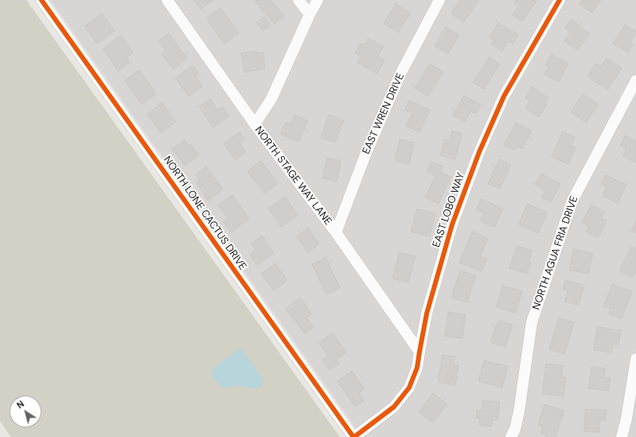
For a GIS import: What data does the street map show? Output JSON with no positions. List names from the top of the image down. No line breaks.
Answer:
{"streets":{"street":["EAST WREN DRIVE","NORTH STAGE WAY LANE","EAST LOBO WAY","NORTH LONE CACTUS DRIVE","NORTH AGUA FRIA DRIVE"]},"crossings":[["EAST WREN DRIVE","NORTH STAGE WAY LANE"],["NORTH STAGE WAY LANE","EAST LOBO WAY"],["EAST LOBO WAY","NORTH LONE CACTUS DRIVE"]],"north":"top left"}
